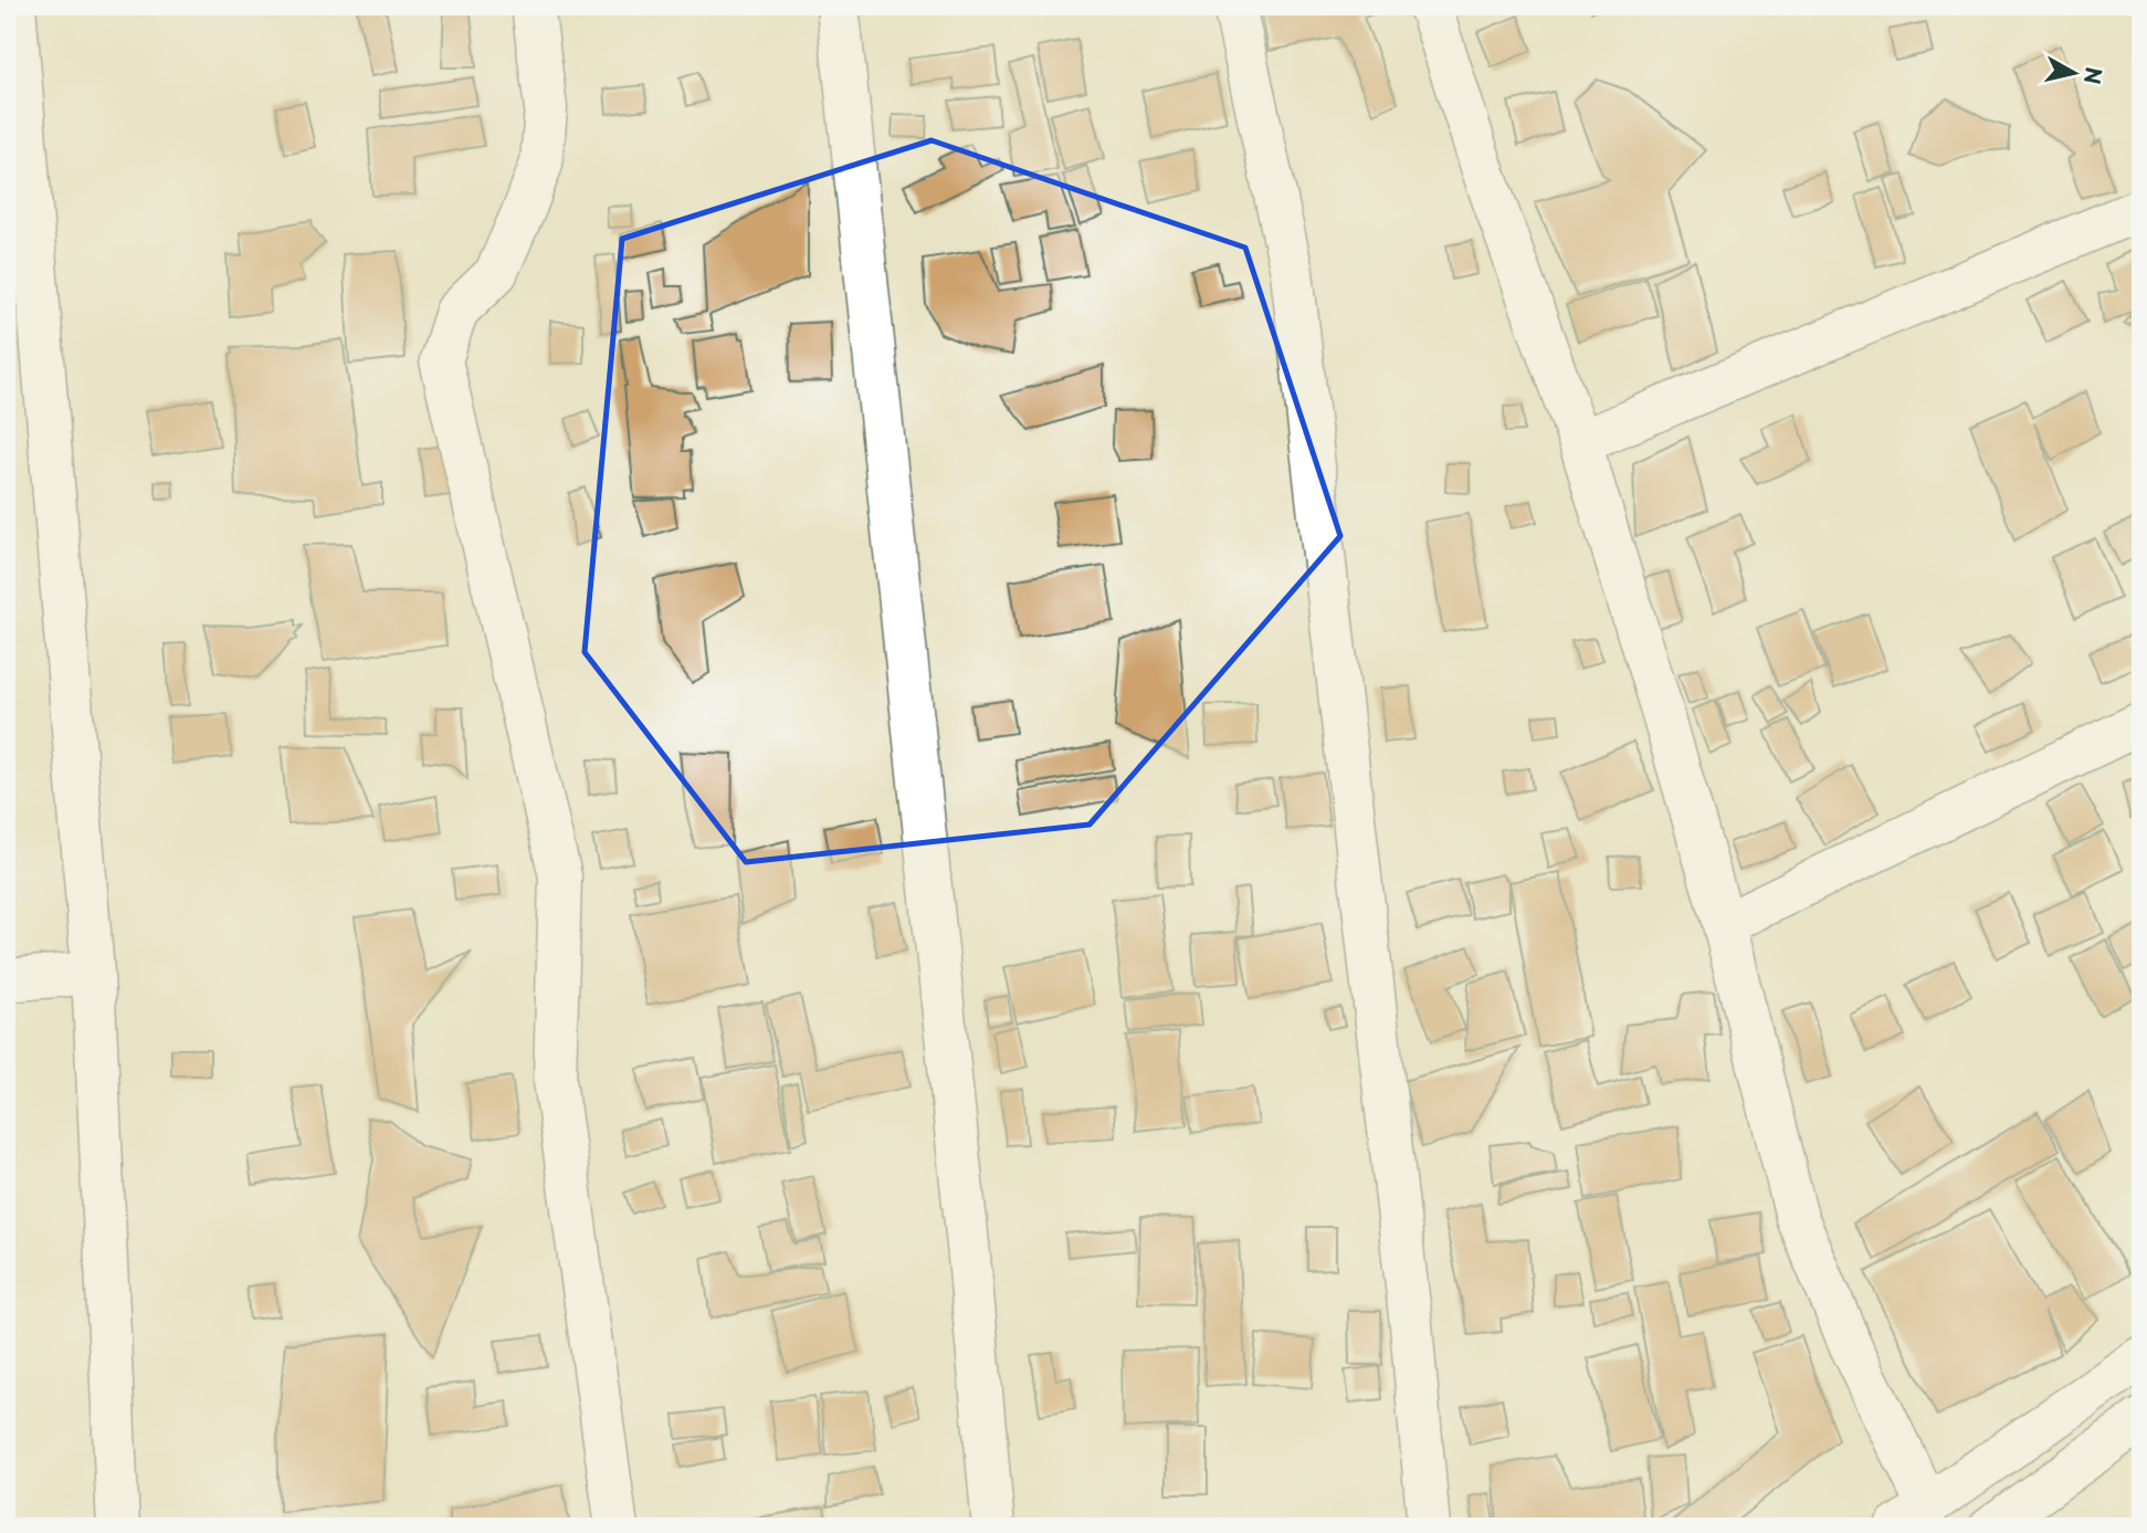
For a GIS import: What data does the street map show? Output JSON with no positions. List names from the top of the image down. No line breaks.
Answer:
{"north":"right"}
